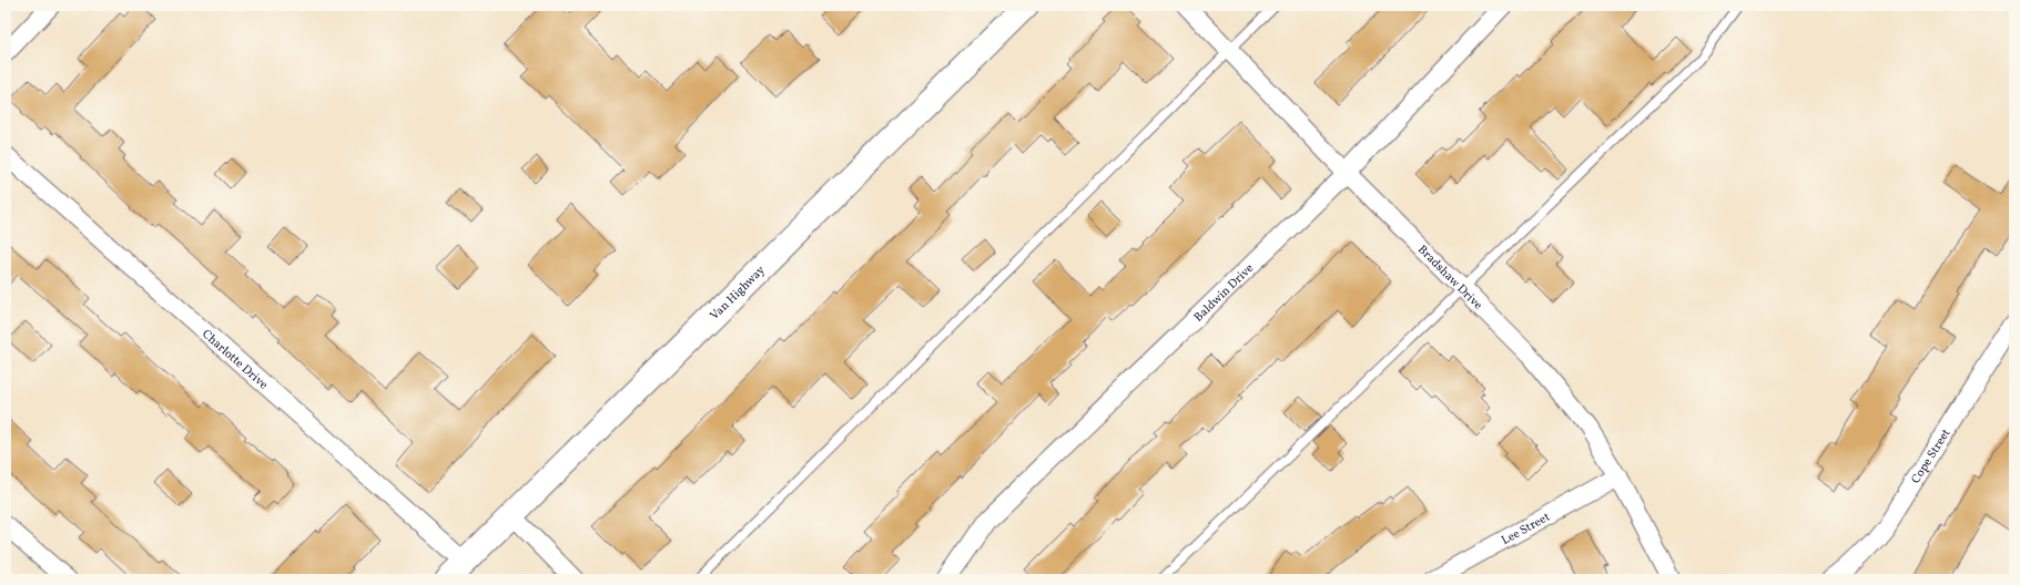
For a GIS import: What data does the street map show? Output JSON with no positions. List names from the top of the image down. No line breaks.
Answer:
{"streets":{"main road":["Van Highway"],"street":["Bradshaw Drive","Baldwin Drive","Charlotte Drive","Cope Street","Lee Street"]},"crossings":[["Bradshaw Drive","Baldwin Drive"],["Bradshaw Drive","Lee Street"],["Van Highway","Charlotte Drive"]]}
